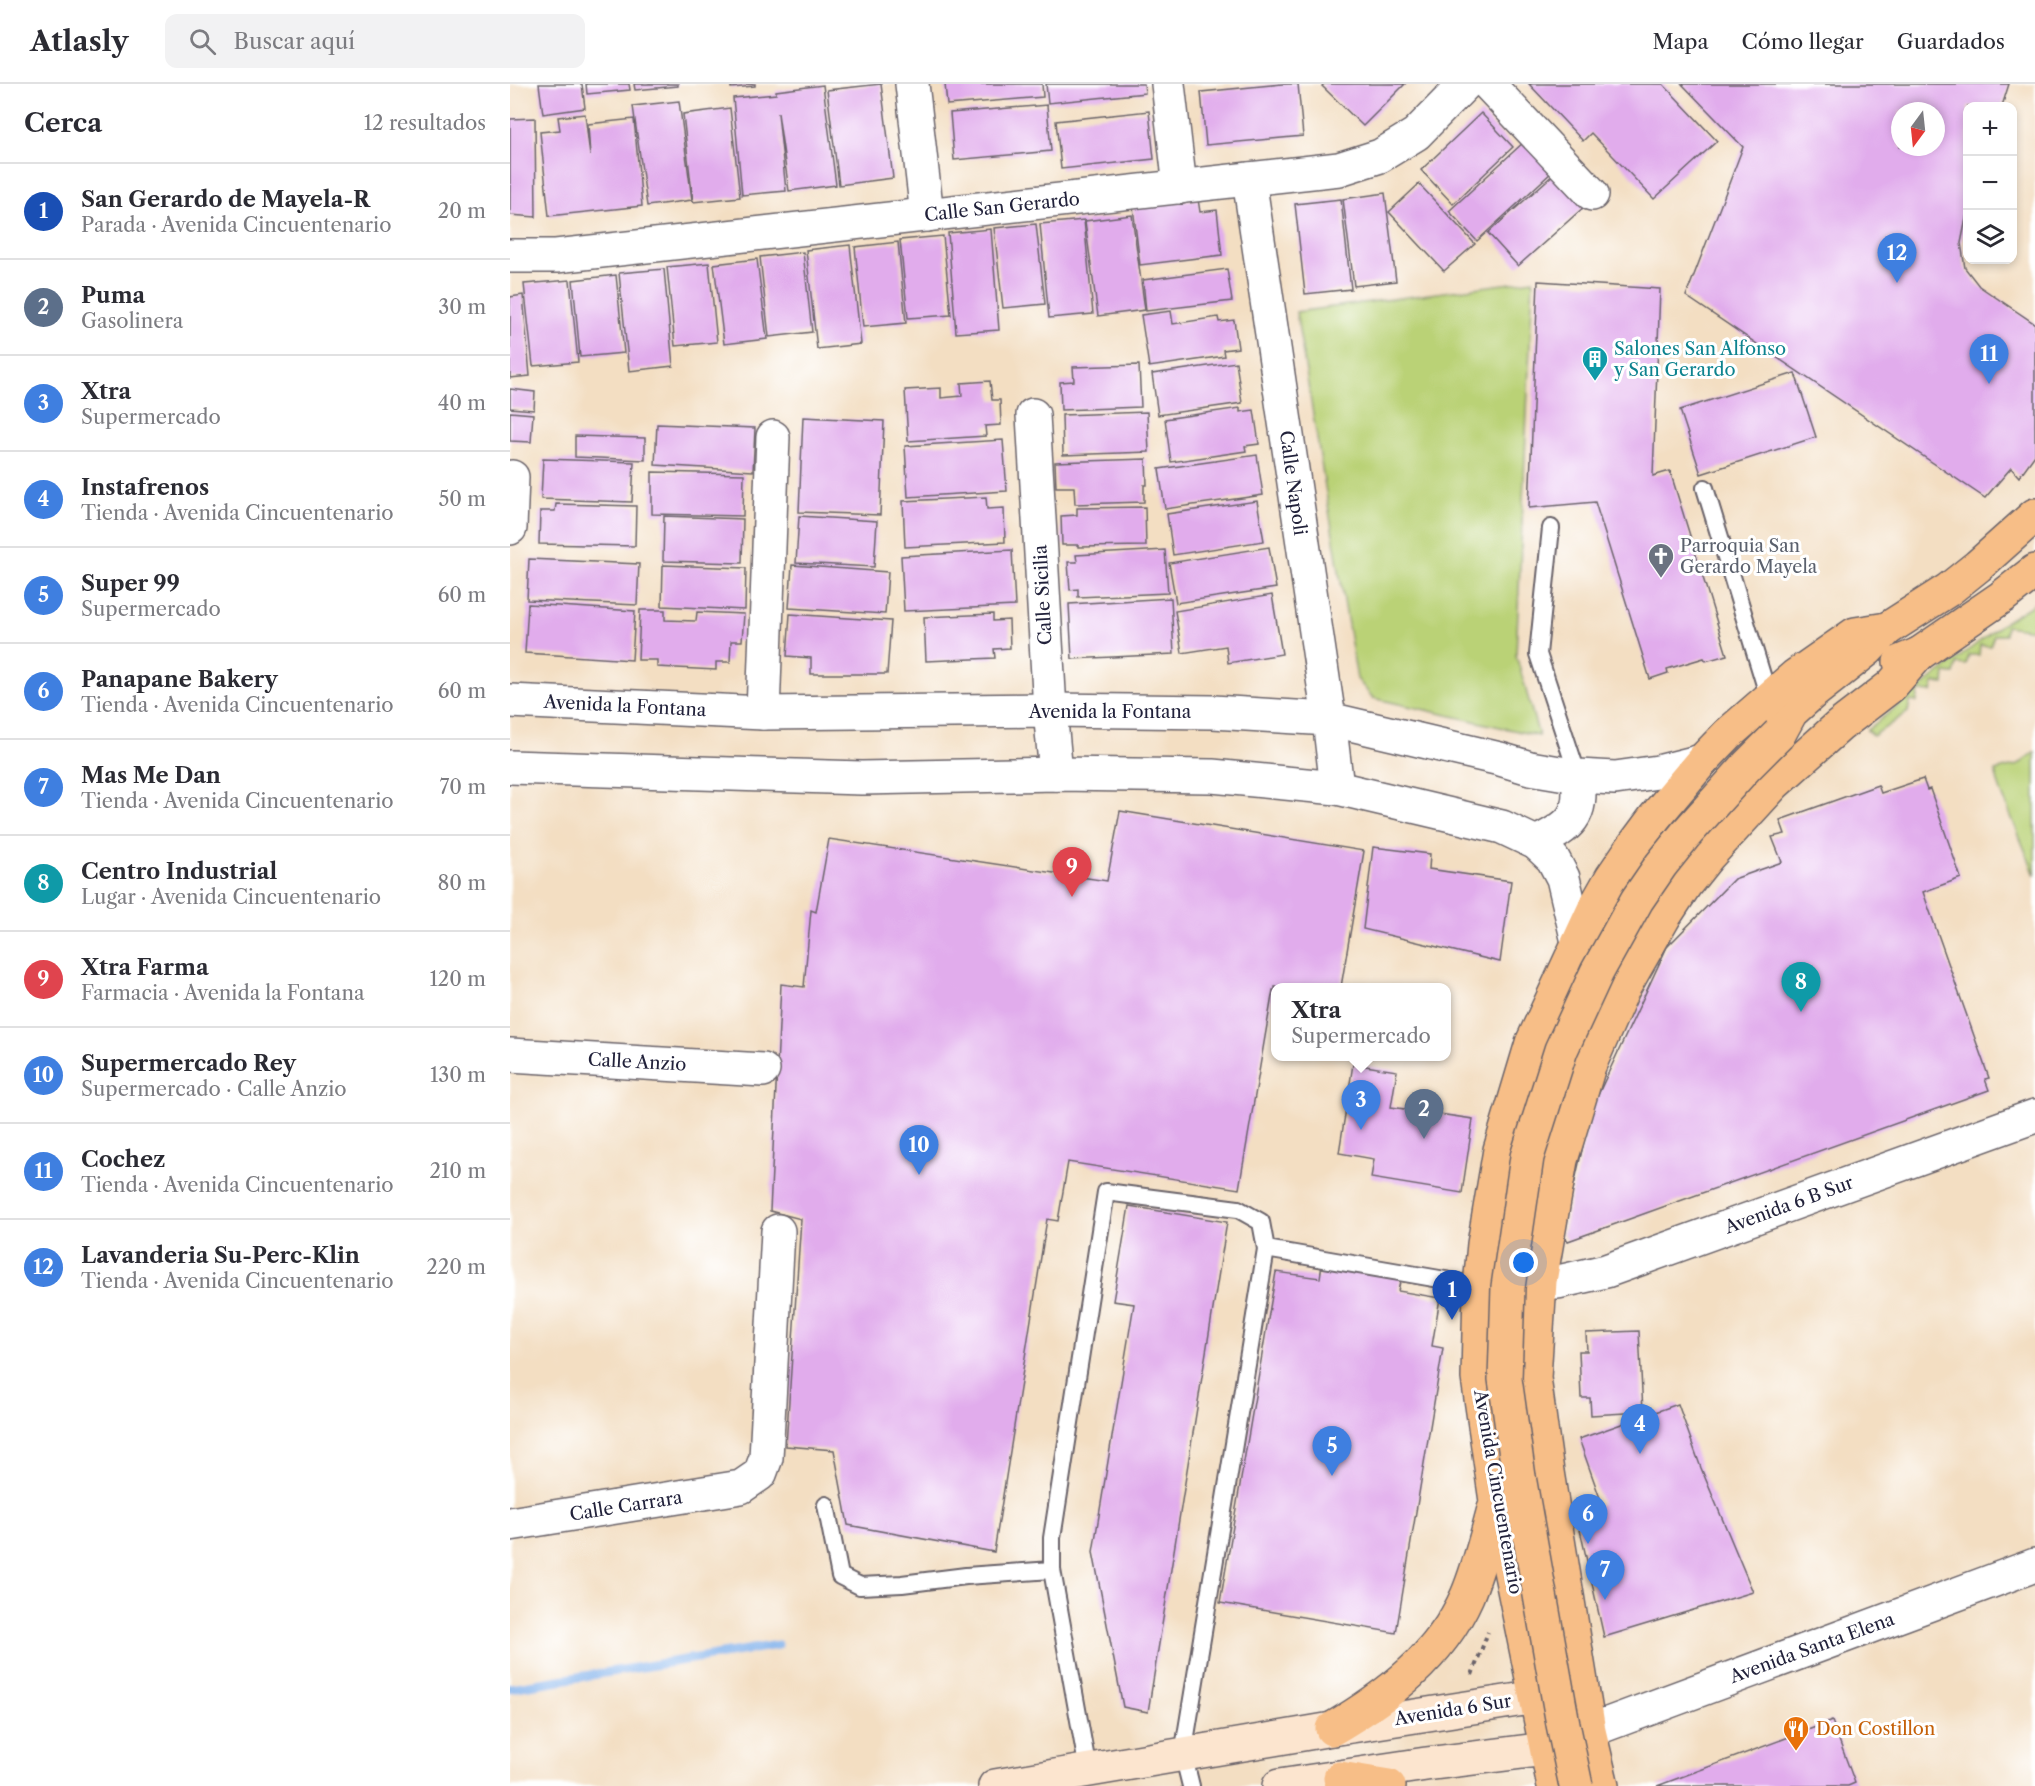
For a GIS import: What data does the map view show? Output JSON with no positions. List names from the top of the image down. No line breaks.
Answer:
{"streets":{"main road":["Avenida Cincuentenario","Avenida 6 Sur"],"street":["Calle San Gerardo","Calle Napoli","Calle Sicilia","Avenida la Fontana","Calle Anzio","Avenida 6 B Sur","Calle Carrara","Avenida Santa Elena"]},"crossings":[["Calle San Gerardo","Calle Napoli"],["Calle Napoli","Avenida la Fontana"],["Calle Sicilia","Avenida la Fontana"],["Avenida la Fontana","Avenida Cincuentenario"],["Avenida 6 B Sur","Avenida Cincuentenario"],["Avenida Cincuentenario","Avenida Santa Elena"],["Avenida Cincuentenario","Avenida 6 Sur"],["Avenida Santa Elena","Avenida 6 Sur"]],"places":{"building":["Salones San Alfonso y San Gerardo"],"church":["Parroquia San Gerardo Mayela"],"restaurant":["Don Costillon"]},"north":"bottom","page":{"header":"Atlasly","search":"Buscar aquí","nav":["Mapa","Cómo llegar","Guardados"],"heading":["Cerca","12 resultados"],"map_buttons":["+","−"],"list":[{"mark":"1","name":"San Gerardo de Mayela-R","note":"Parada · Avenida Cincuentenario","value":"20 m"},{"mark":"2","name":"Puma","note":"Gasolinera","value":"30 m"},{"mark":"3","name":"Xtra","note":"Supermercado","value":"40 m"},{"mark":"4","name":"Instafrenos","note":"Tienda · Avenida Cincuentenario","value":"50 m"},{"mark":"5","name":"Super 99","note":"Supermercado","value":"60 m"},{"mark":"6","name":"Panapane Bakery","note":"Tienda · Avenida Cincuentenario","value":"60 m"},{"mark":"7","name":"Mas Me Dan","note":"Tienda · Avenida Cincuentenario","value":"70 m"},{"mark":"8","name":"Centro Industrial","note":"Lugar · Avenida Cincuentenario","value":"80 m"},{"mark":"9","name":"Xtra Farma","note":"Farmacia · Avenida la Fontana","value":"120 m"},{"mark":"10","name":"Supermercado Rey","note":"Supermercado · Calle Anzio","value":"130 m"},{"mark":"11","name":"Cochez","note":"Tienda · Avenida Cincuentenario","value":"210 m"},{"mark":"12","name":"Lavanderia Su-Perc-Klin","note":"Tienda · Avenida Cincuentenario","value":"220 m"}],"pins":["12","11","9","8","3","2","10","1","4","5","6","7"],"popup":["Xtra","Supermercado"]}}
